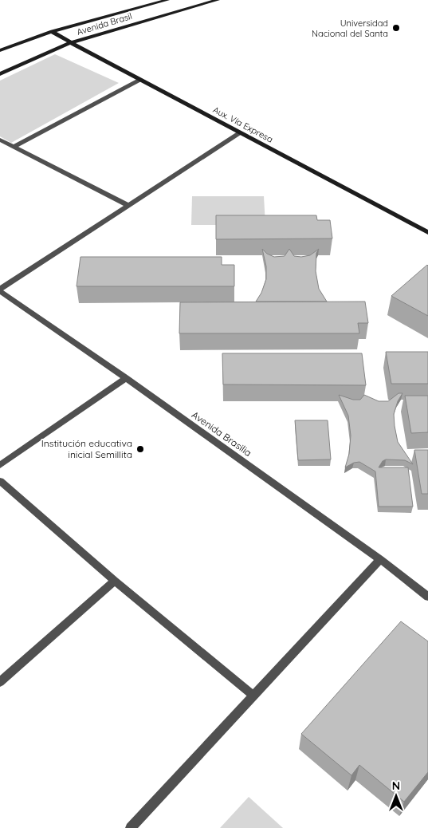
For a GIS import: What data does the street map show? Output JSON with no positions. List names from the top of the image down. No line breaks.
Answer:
{"streets":{"main road":["Avenida Brasil","Aux. Vía Expresa"],"street":["Avenida Brasilia"]},"crossings":[["Avenida Brasil","Aux. Vía Expresa"]],"places":["Universidad Nacional del Santa","Institución educativa inicial Semillita"],"north":"top"}
